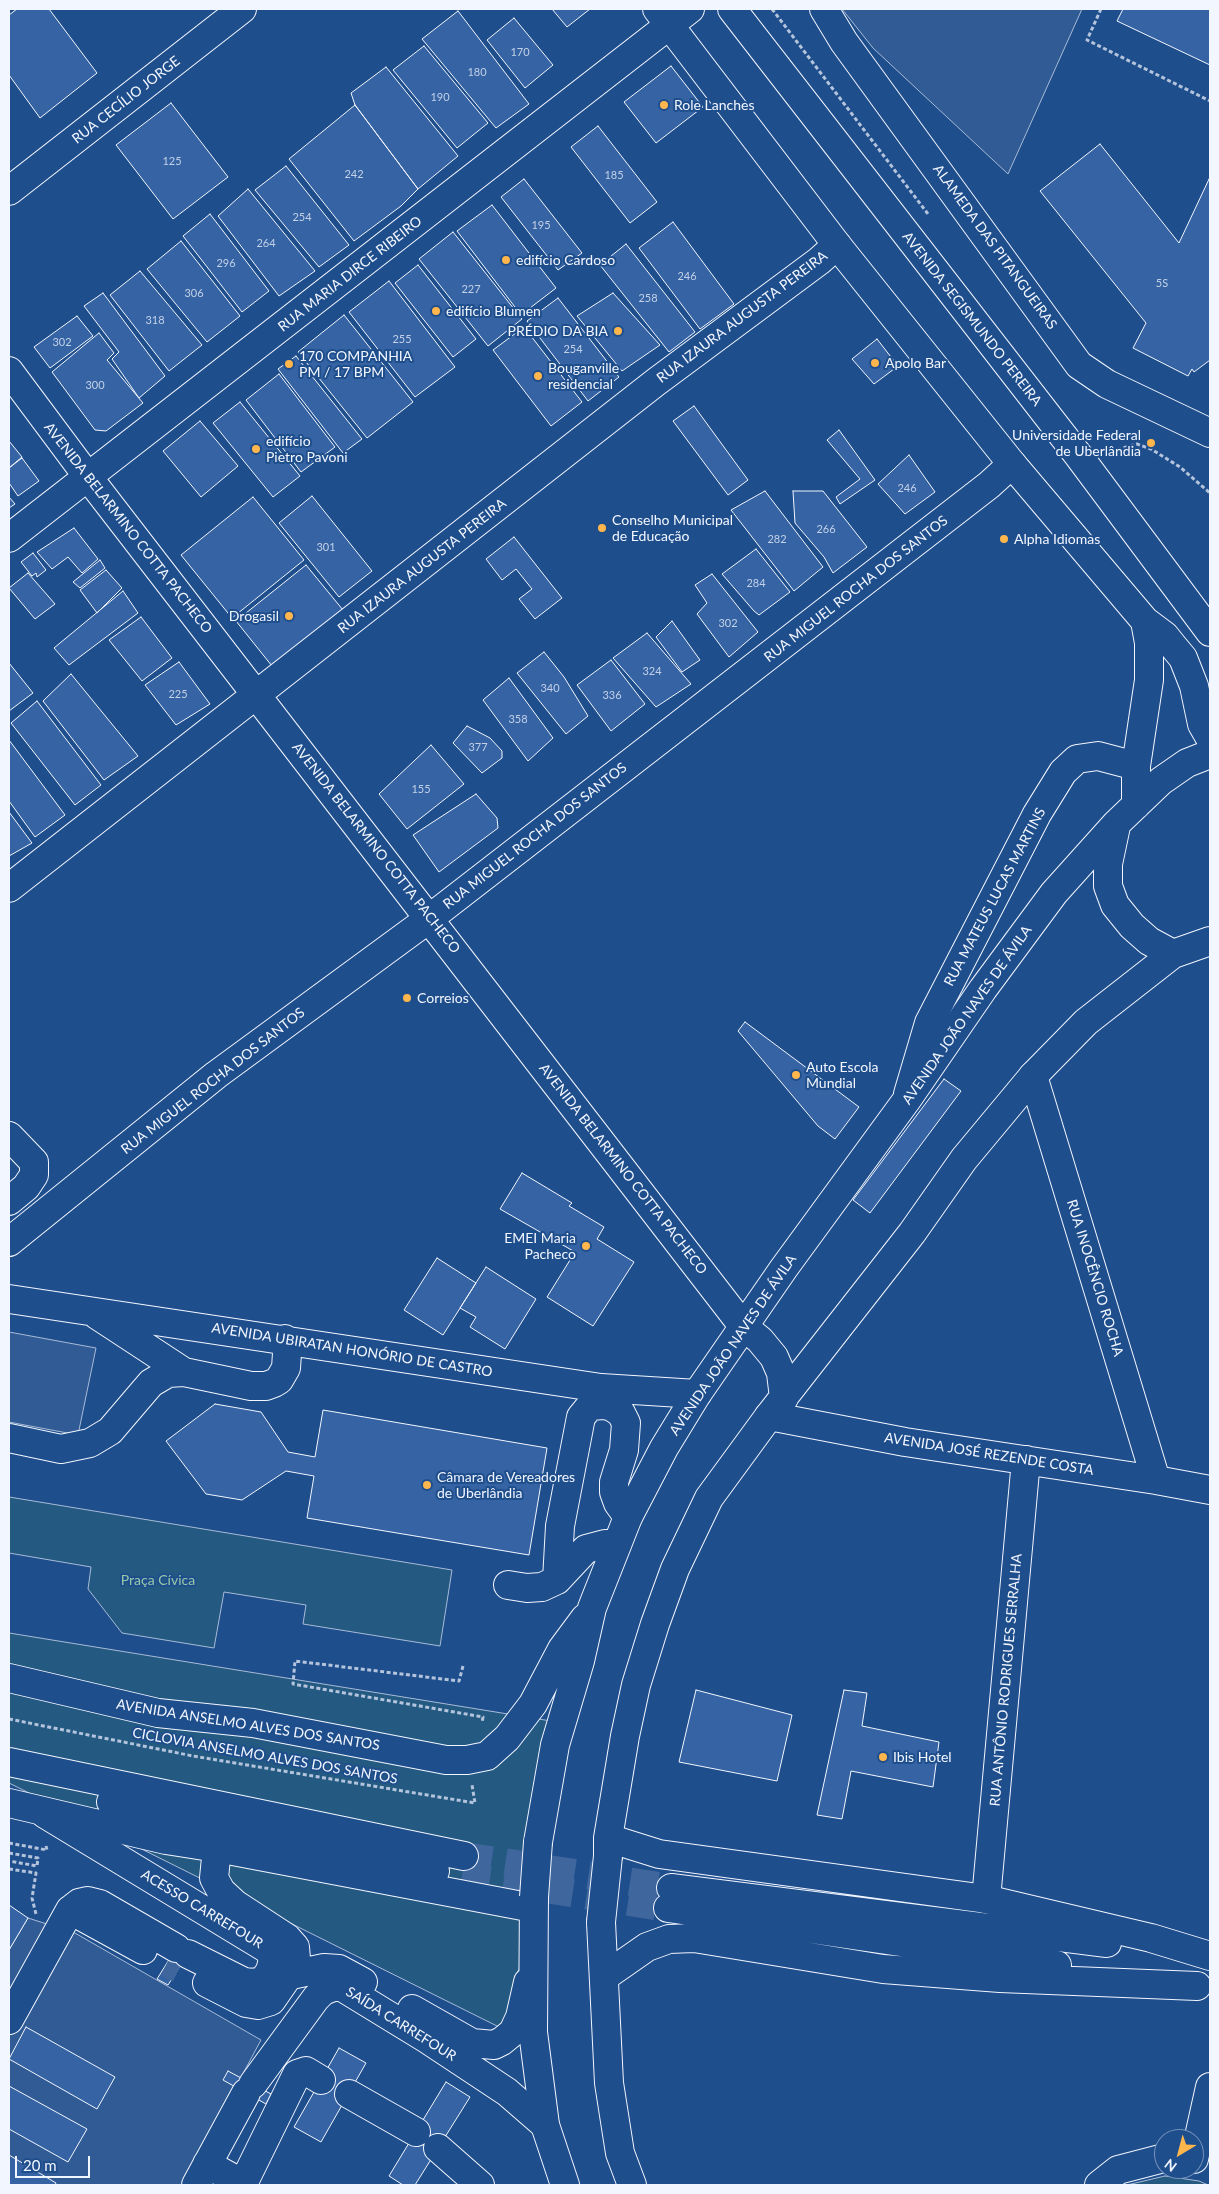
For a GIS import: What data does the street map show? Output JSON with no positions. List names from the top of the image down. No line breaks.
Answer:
{"streets":{"main road":["RUA CECÍLIO JORGE","ALAMEDA DAS PITANGUEIRAS","RUA MARIA DIRCE RIBEIRO","RUA IZAURA AUGUSTA PEREIRA","AVENIDA SEGISMUNDO PEREIRA","AVENIDA BELARMINO COTTA PACHECO","RUA MIGUEL ROCHA DOS SANTOS","RUA MATEUS LUCAS MARTINS","AVENIDA JOÃO NAVES DE ÁVILA","RUA INOCÊNCIO ROCHA","AVENIDA UBIRATAN HONÓRIO DE CASTRO","AVENIDA JOSÉ REZENDE COSTA","RUA ANTÔNIO RODRIGUES SERRALHA","AVENIDA ANSELMO ALVES DOS SANTOS","ACESSO CARREFOUR","SAÍDA CARREFOUR"],"path":["CICLOVIA ANSELMO ALVES DOS SANTOS"]},"crossings":[["RUA MARIA DIRCE RIBEIRO","AVENIDA BELARMINO COTTA PACHECO"],["RUA IZAURA AUGUSTA PEREIRA","AVENIDA BELARMINO COTTA PACHECO"],["AVENIDA BELARMINO COTTA PACHECO","RUA MIGUEL ROCHA DOS SANTOS"],["AVENIDA BELARMINO COTTA PACHECO","AVENIDA JOÃO NAVES DE ÁVILA"],["AVENIDA BELARMINO COTTA PACHECO","AVENIDA JOSÉ REZENDE COSTA"],["RUA MATEUS LUCAS MARTINS","AVENIDA JOÃO NAVES DE ÁVILA"],["AVENIDA JOÃO NAVES DE ÁVILA","AVENIDA UBIRATAN HONÓRIO DE CASTRO"],["AVENIDA JOÃO NAVES DE ÁVILA","AVENIDA ANSELMO ALVES DOS SANTOS"],["AVENIDA JOÃO NAVES DE ÁVILA","SAÍDA CARREFOUR"],["RUA INOCÊNCIO ROCHA","AVENIDA JOSÉ REZENDE COSTA"],["AVENIDA JOSÉ REZENDE COSTA","RUA ANTÔNIO RODRIGUES SERRALHA"],["AVENIDA ANSELMO ALVES DOS SANTOS","CICLOVIA ANSELMO ALVES DOS SANTOS"]],"parks":["Praça Cívica"],"places":["Role Lanches","edifício Cardoso","edifício Blumen","PRÉDIO DA BIA","Apolo Bar","170 COMPANHIA PM / 17 BPM","Bouganville residencial","Universidade Federal de Uberlândia","edifício Pietro Pavoni","Conselho Municipal de Educação","Alpha Idiomas","Drogasil","Correios","Auto Escola Mundial","EMEI Maria Pacheco","Câmara de Vereadores de Uberlândia","Ibis Hotel"],"house_numbers":["170","180","190","125","242","185","254","195","264","296","246","5S","227","306","258","318","255","302","254","300","246","266","282","301","284","302","324","340","225","336","358","377","155"],"scale_bar":"20 m","north":"bottom left"}
